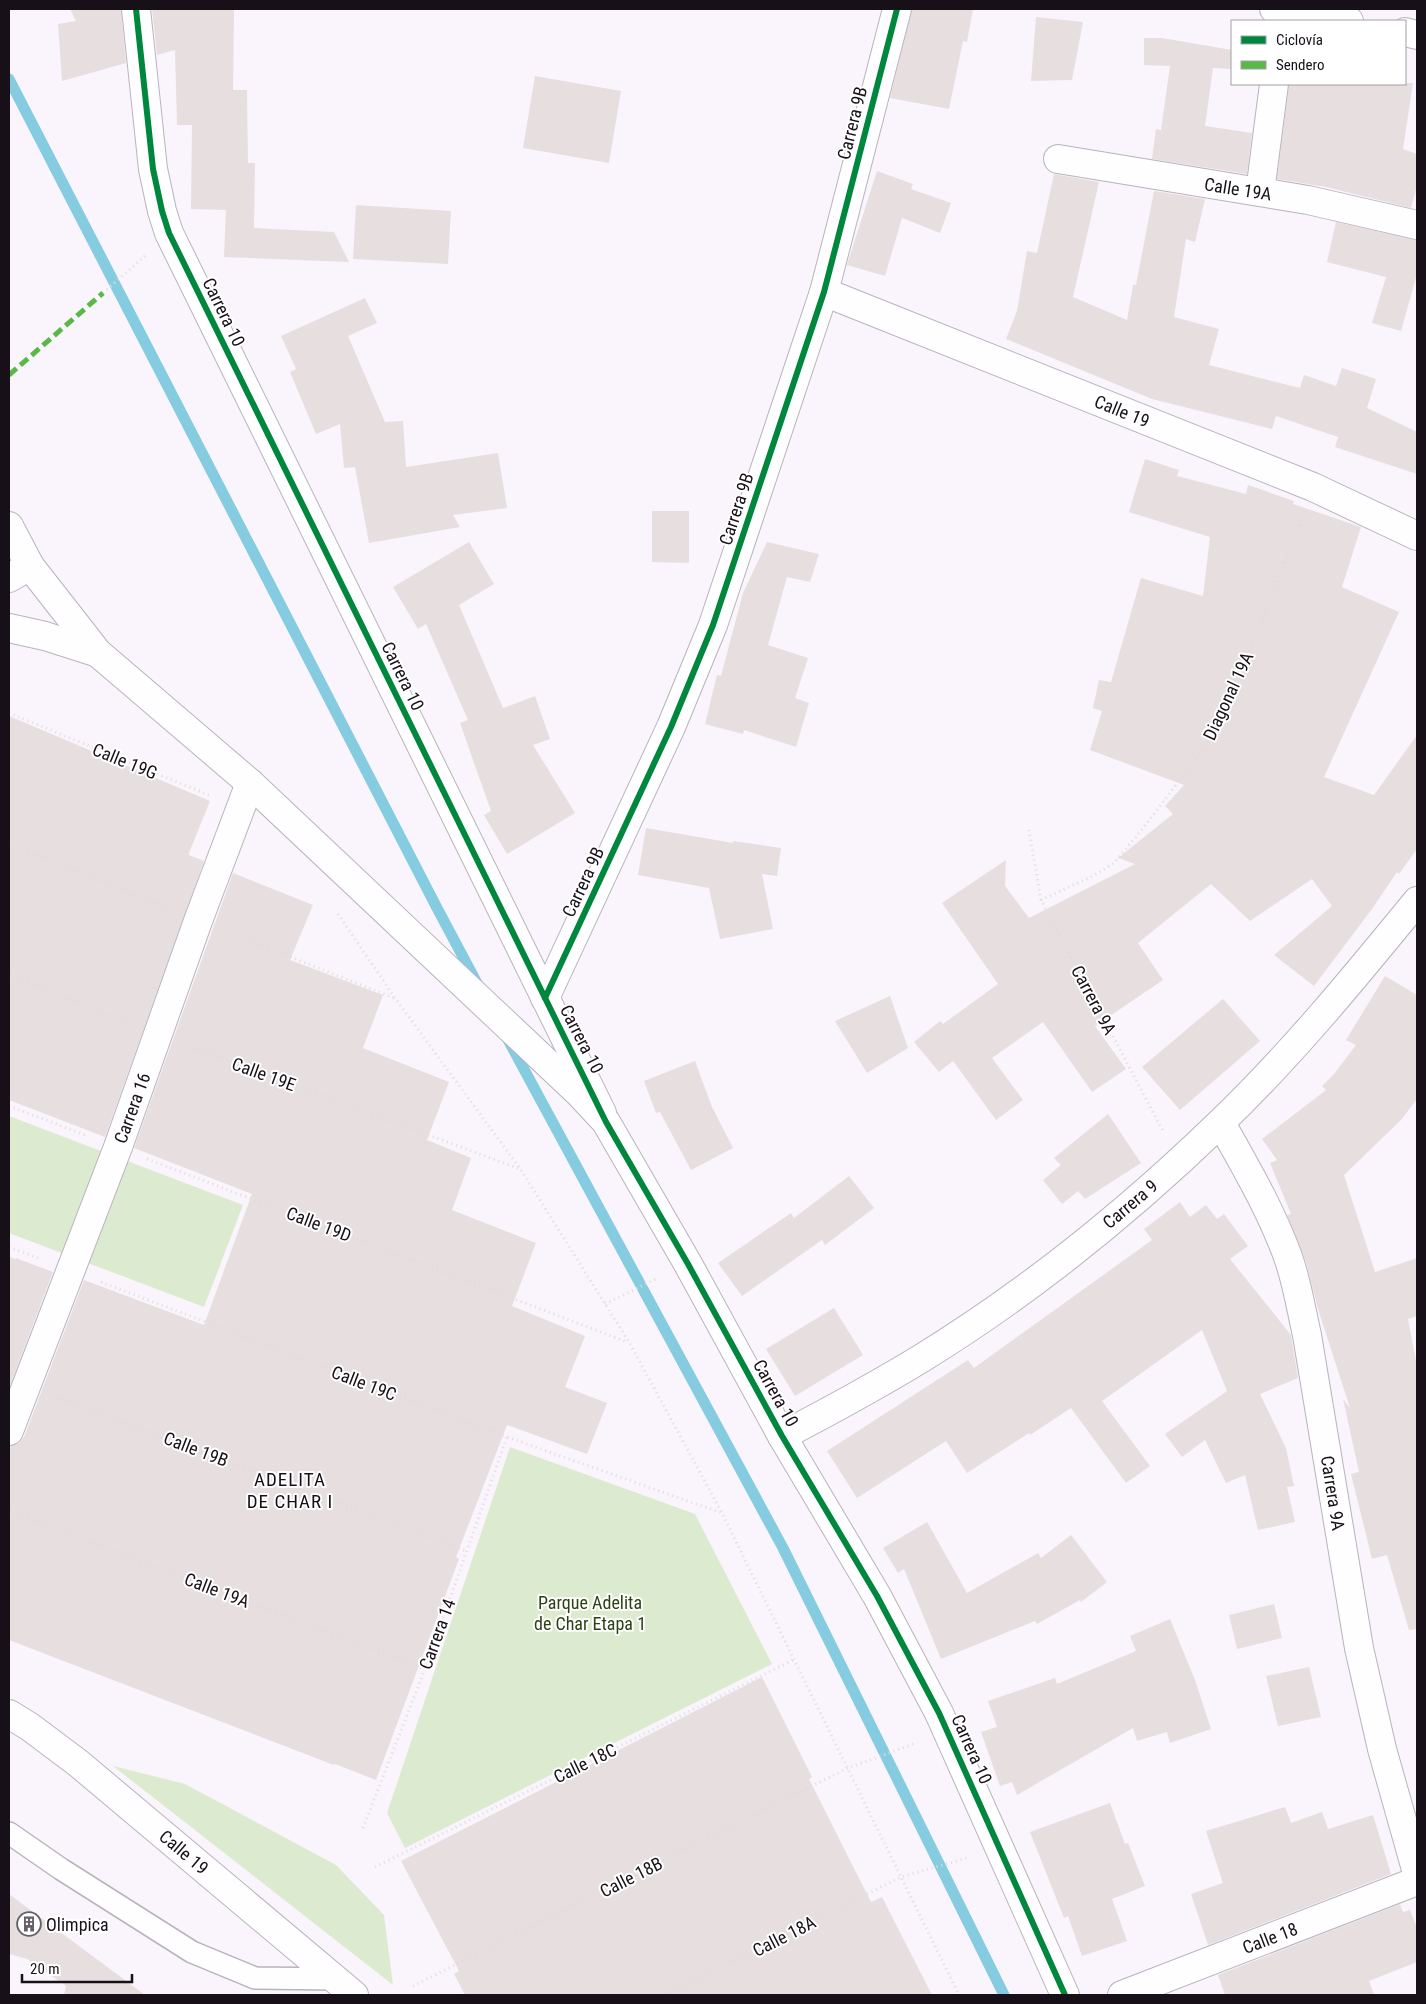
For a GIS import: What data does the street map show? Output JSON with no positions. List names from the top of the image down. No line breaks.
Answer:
{"streets":{"street":["Carrera 9B","Calle 19A","Carrera 10","Calle 19","Carrera 9A","Carrera 16","Carrera 9","Calle 18"],"path":["Diagonal 19A","Calle 19G","Calle 19E","Calle 19D","Calle 19C","Calle 19B","Carrera 14","Calle 18C","Calle 18B","Calle 18A"]},"crossings":[["Carrera 9B","Carrera 10"],["Carrera 9B","Calle 19"],["Calle 19A","Carrera 14"],["Carrera 10","Calle 19G"],["Carrera 10","Carrera 16"],["Carrera 10","Carrera 9"],["Calle 19","Diagonal 19A"],["Diagonal 19A","Carrera 9A"],["Calle 19G","Carrera 16"],["Carrera 9A","Carrera 9"],["Calle 19E","Carrera 16"],["Carrera 16","Calle 19D"],["Carrera 16","Calle 19C"],["Carrera 16","Calle 19B"],["Calle 19C","Carrera 14"],["Calle 19B","Carrera 14"]],"districts":["ADELITA DE CHAR I"],"parks":["Parque Adelita de Char Etapa 1"],"places":{"building":["Olimpica"]},"legend":["Ciclovía","Sendero"],"scale_bar":"20 m"}
